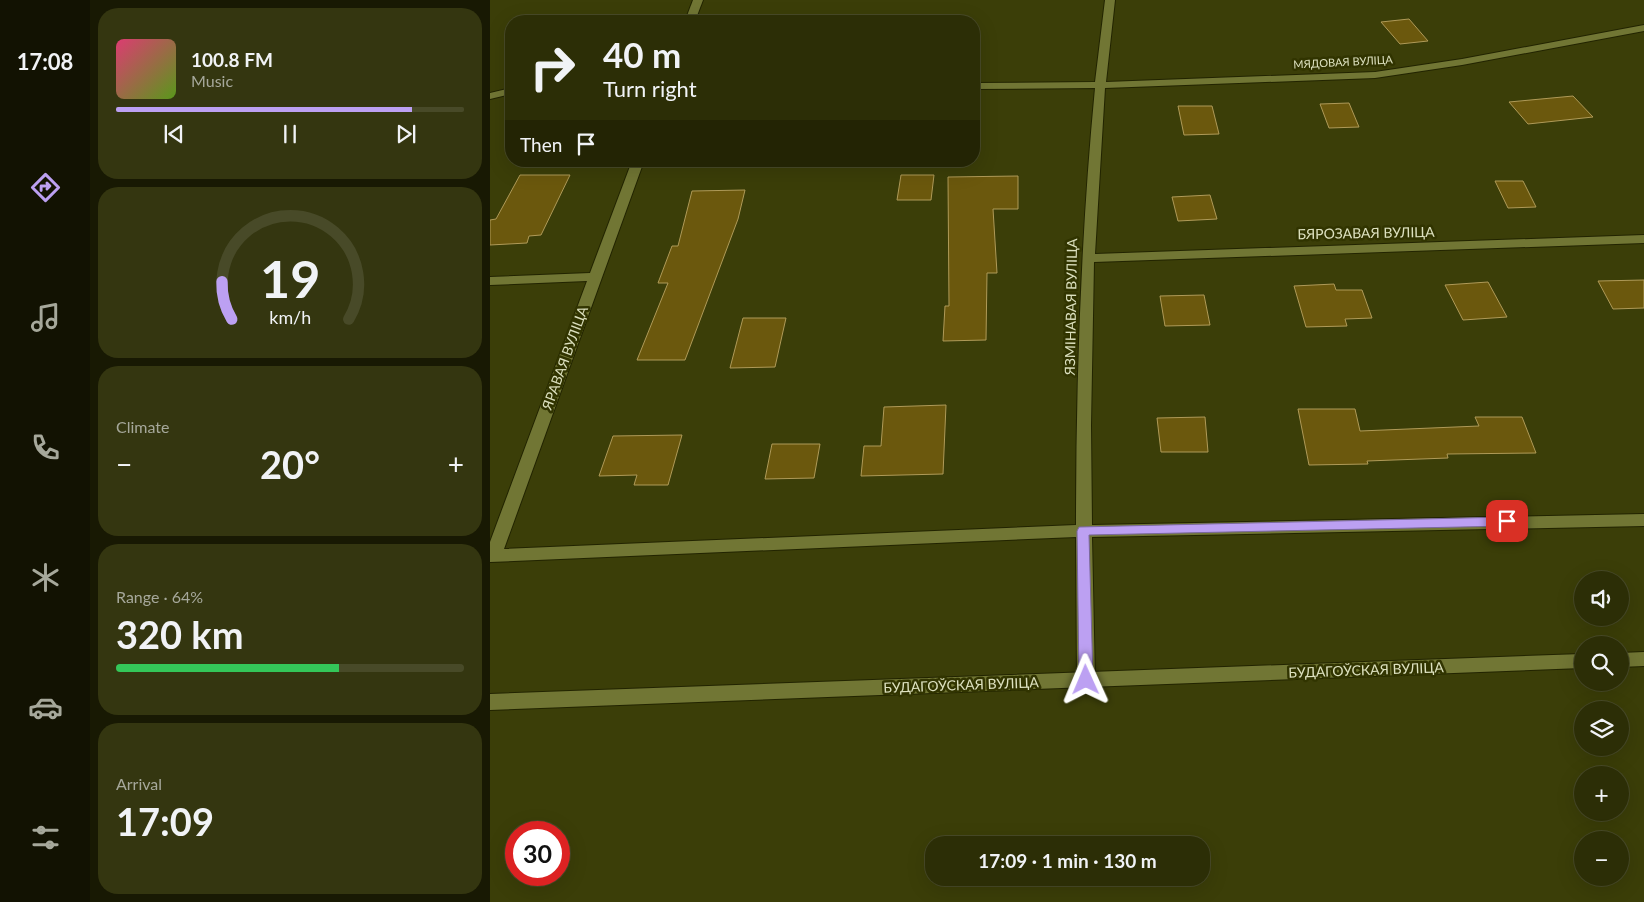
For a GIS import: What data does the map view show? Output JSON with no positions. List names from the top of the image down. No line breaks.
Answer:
{"streets":{"street":["МЯДОВАЯ ВУЛІЦА","БЯРОЗАВАЯ ВУЛІЦА","ЯЗМІНАВАЯ ВУЛІЦА","ЯРАВАЯ ВУЛІЦА","БУДАГОЎСКАЯ ВУЛІЦА"]},"crossings":[["МЯДОВАЯ ВУЛІЦА","ЯЗМІНАВАЯ ВУЛІЦА"],["БЯРОЗАВАЯ ВУЛІЦА","ЯЗМІНАВАЯ ВУЛІЦА"],["ЯЗМІНАВАЯ ВУЛІЦА","БУДАГОЎСКАЯ ВУЛІЦА"]],"page":{"tabs":"17:08","turn":["40 m","Turn right"],"song":["100.8 FM","Music"],"then":"Then","tile":["Climate",["Range · 64%","320 km"],["Arrival","17:09"]],"heat":["−","20°","+"],"map_buttons":["+","−"],"limit":"30","trip":"17:09 · 1 min · 130 m","gauge":["19","km/h"]}}
